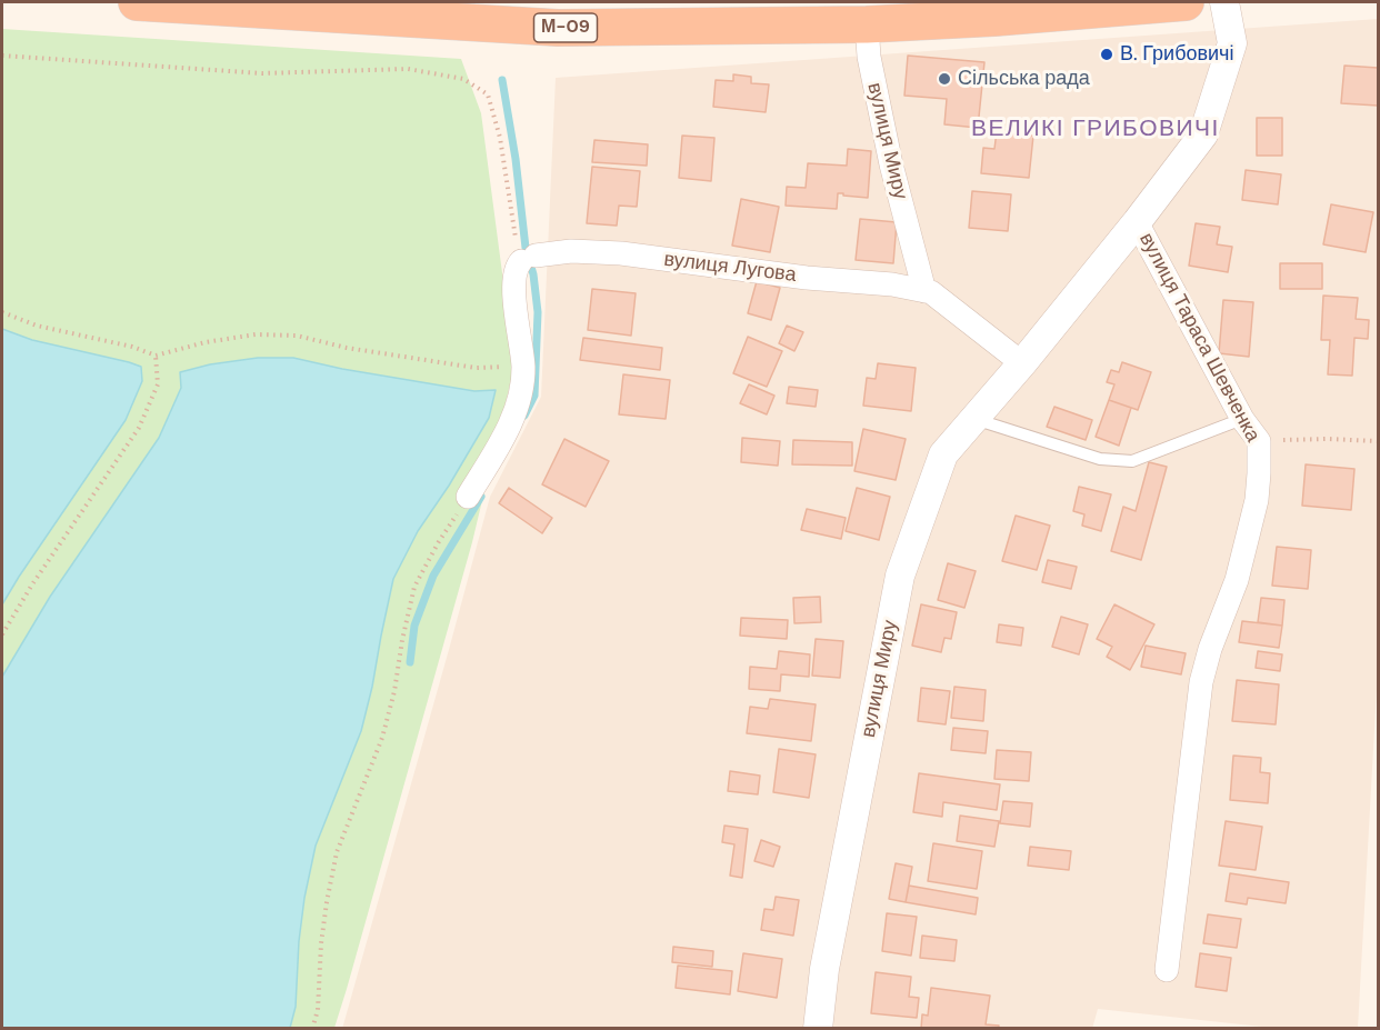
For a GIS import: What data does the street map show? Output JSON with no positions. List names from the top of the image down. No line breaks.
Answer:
{"streets":{"highway":["М-09"],"street":["вулиця Миру","вулиця Лугова","вулиця Тараса Шевченка"]},"crossings":[["М-09","вулиця Миру"],["вулиця Миру","вулиця Лугова"],["вулиця Миру","вулиця Тараса Шевченка"]],"districts":["ВЕЛИКІ ГРИБОВИЧІ"],"places":["В. Грибовичі","Сільська рада"]}
